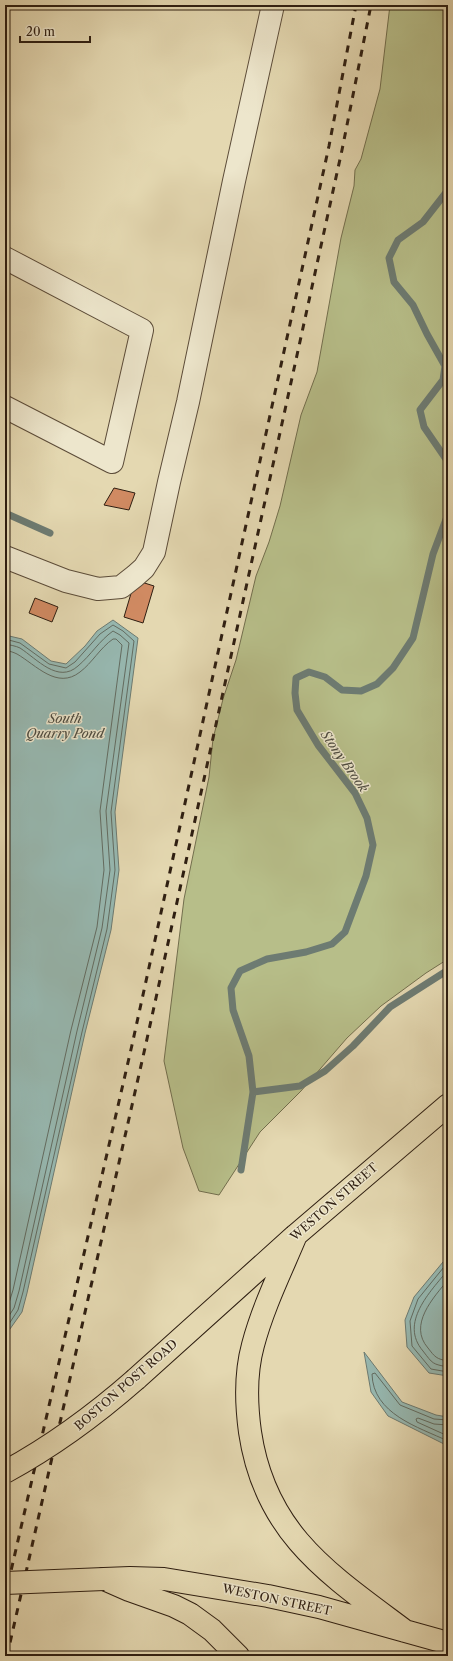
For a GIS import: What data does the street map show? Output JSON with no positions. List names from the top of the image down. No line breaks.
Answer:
{"streets":{"main road":["WESTON STREET","BOSTON POST ROAD"]},"crossings":[["WESTON STREET","BOSTON POST ROAD"]],"water":["South Quarry Pond","Stony Brook"],"scale_bar":"20 m"}
